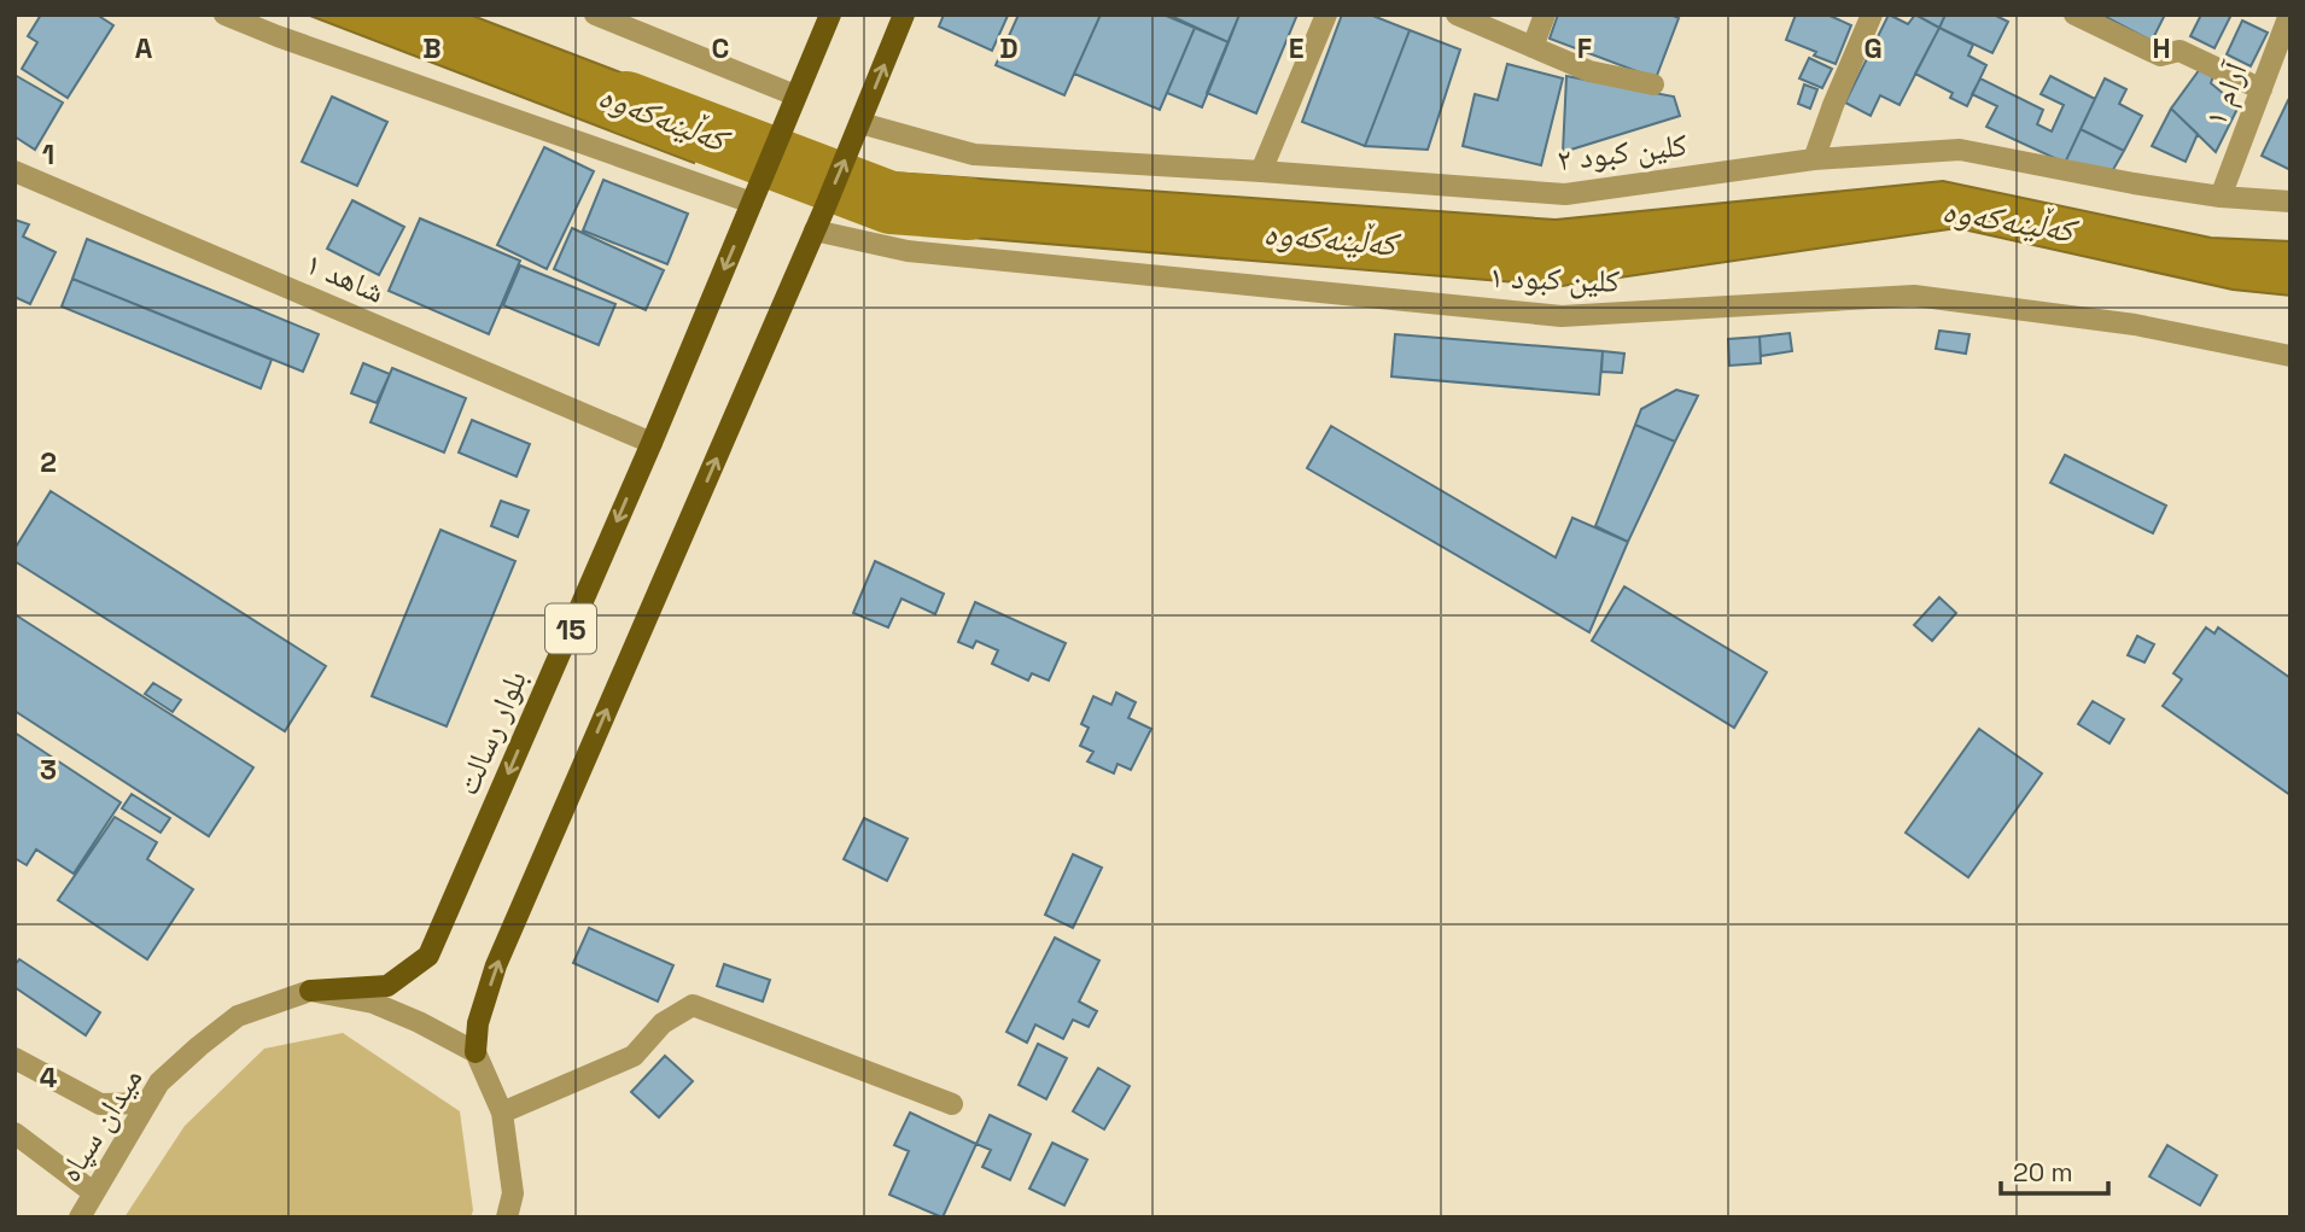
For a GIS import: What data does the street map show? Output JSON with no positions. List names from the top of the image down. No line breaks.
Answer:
{"streets":{"main road":["15","بلوار رسالت"],"street":["آرام ۱","کلین کبود ۲","شاهد ۱","کلین کبود ۱","میدان سپاه"]},"crossings":[["آرام ۱","کلین کبود ۲"],["کلین کبود ۲","15"],["شاهد ۱","بلوار رسالت"],["کلین کبود ۱","15"],["15","بلوار رسالت"],["بلوار رسالت","میدان سپاه"]],"water":["کەڵینەکەوە"],"scale_bar":"20 m","grid":{"columns":["A","B","C","D","E","F","G","H"],"rows":["1","2","3","4"]}}
